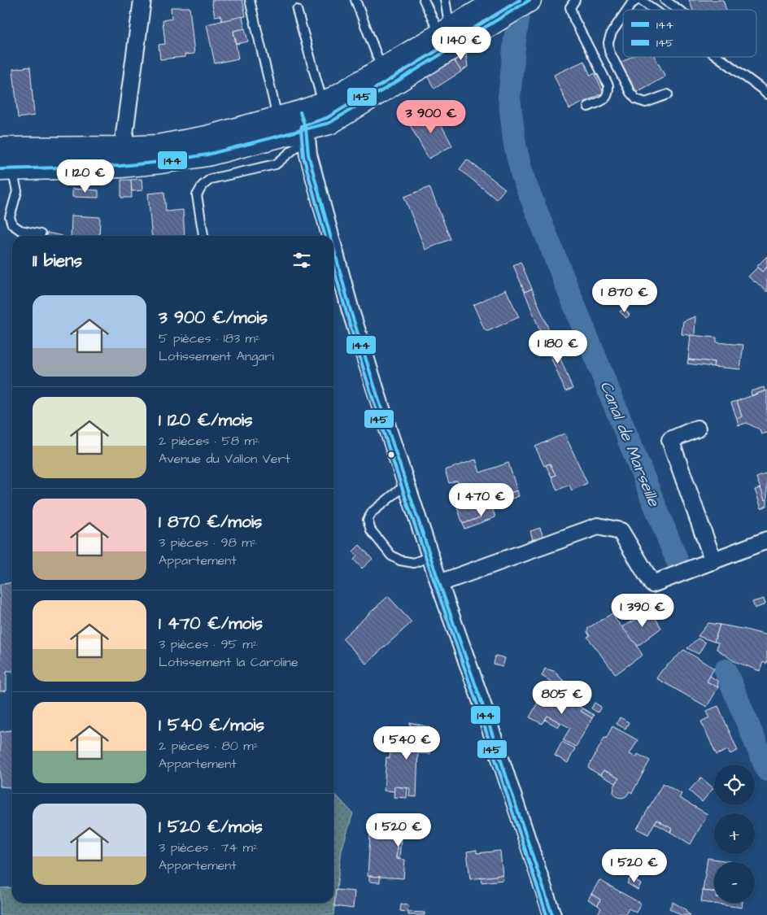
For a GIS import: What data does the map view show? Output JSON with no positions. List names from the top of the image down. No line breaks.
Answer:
{"water":["Canal de Marseille"],"lines":["transit line 144","transit line 145"],"legend":["144","145"],"page":{"price":["1 140 €","3 900 €","1 120 €","1 870 €","1 180 €","1 470 €","1 390 €","805 €","1 540 €","1 520 €","1 520 €"],"heading":"11 biens","list":[{"name":"3 900 €/mois","note":"5 pièces · 183 m² · Lotissement Angari"},{"name":"1 120 €/mois","note":"2 pièces · 58 m² · Avenue du Vallon Vert"},{"name":"1 870 €/mois","note":"3 pièces · 98 m² · Appartement"},{"name":"1 470 €/mois","note":"3 pièces · 95 m² · Lotissement la Caroline"},{"name":"1 540 €/mois","note":"2 pièces · 80 m² · Appartement"},{"name":"1 520 €/mois","note":"3 pièces · 74 m² · Appartement"}],"map_buttons":["+","−"]}}
